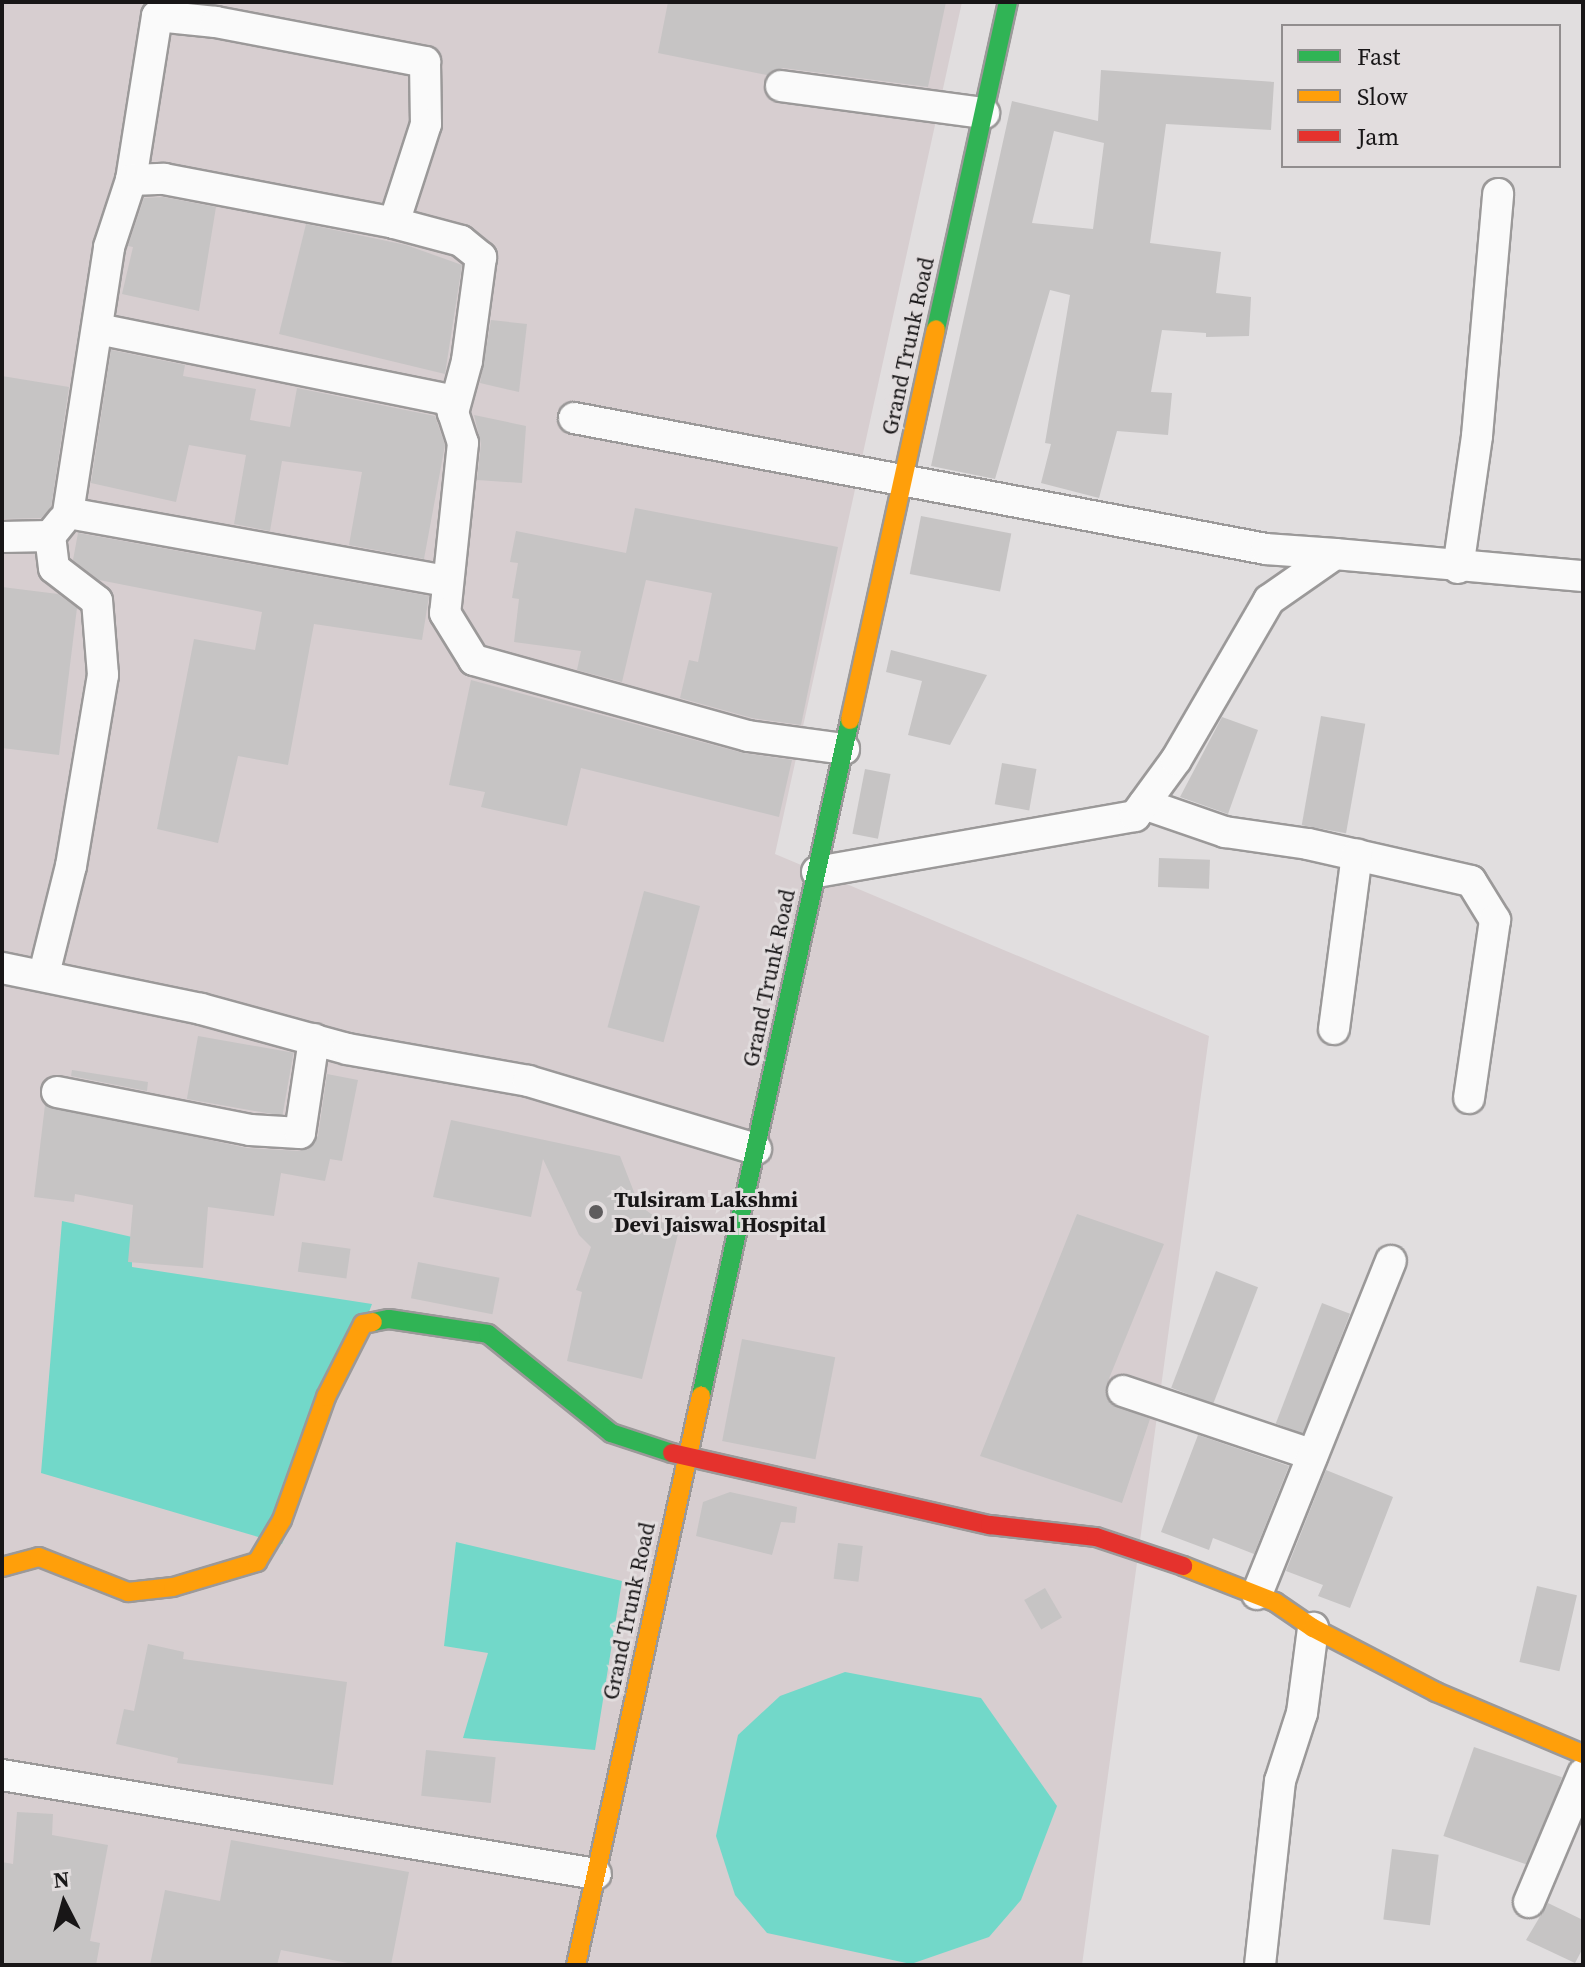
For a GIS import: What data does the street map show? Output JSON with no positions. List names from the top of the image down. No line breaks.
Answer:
{"streets":{"main road":["Grand Trunk Road"]},"places":["Tulsiram Lakshmi Devi Jaiswal Hospital"],"legend":["Fast","Slow","Jam"],"north":"top"}
